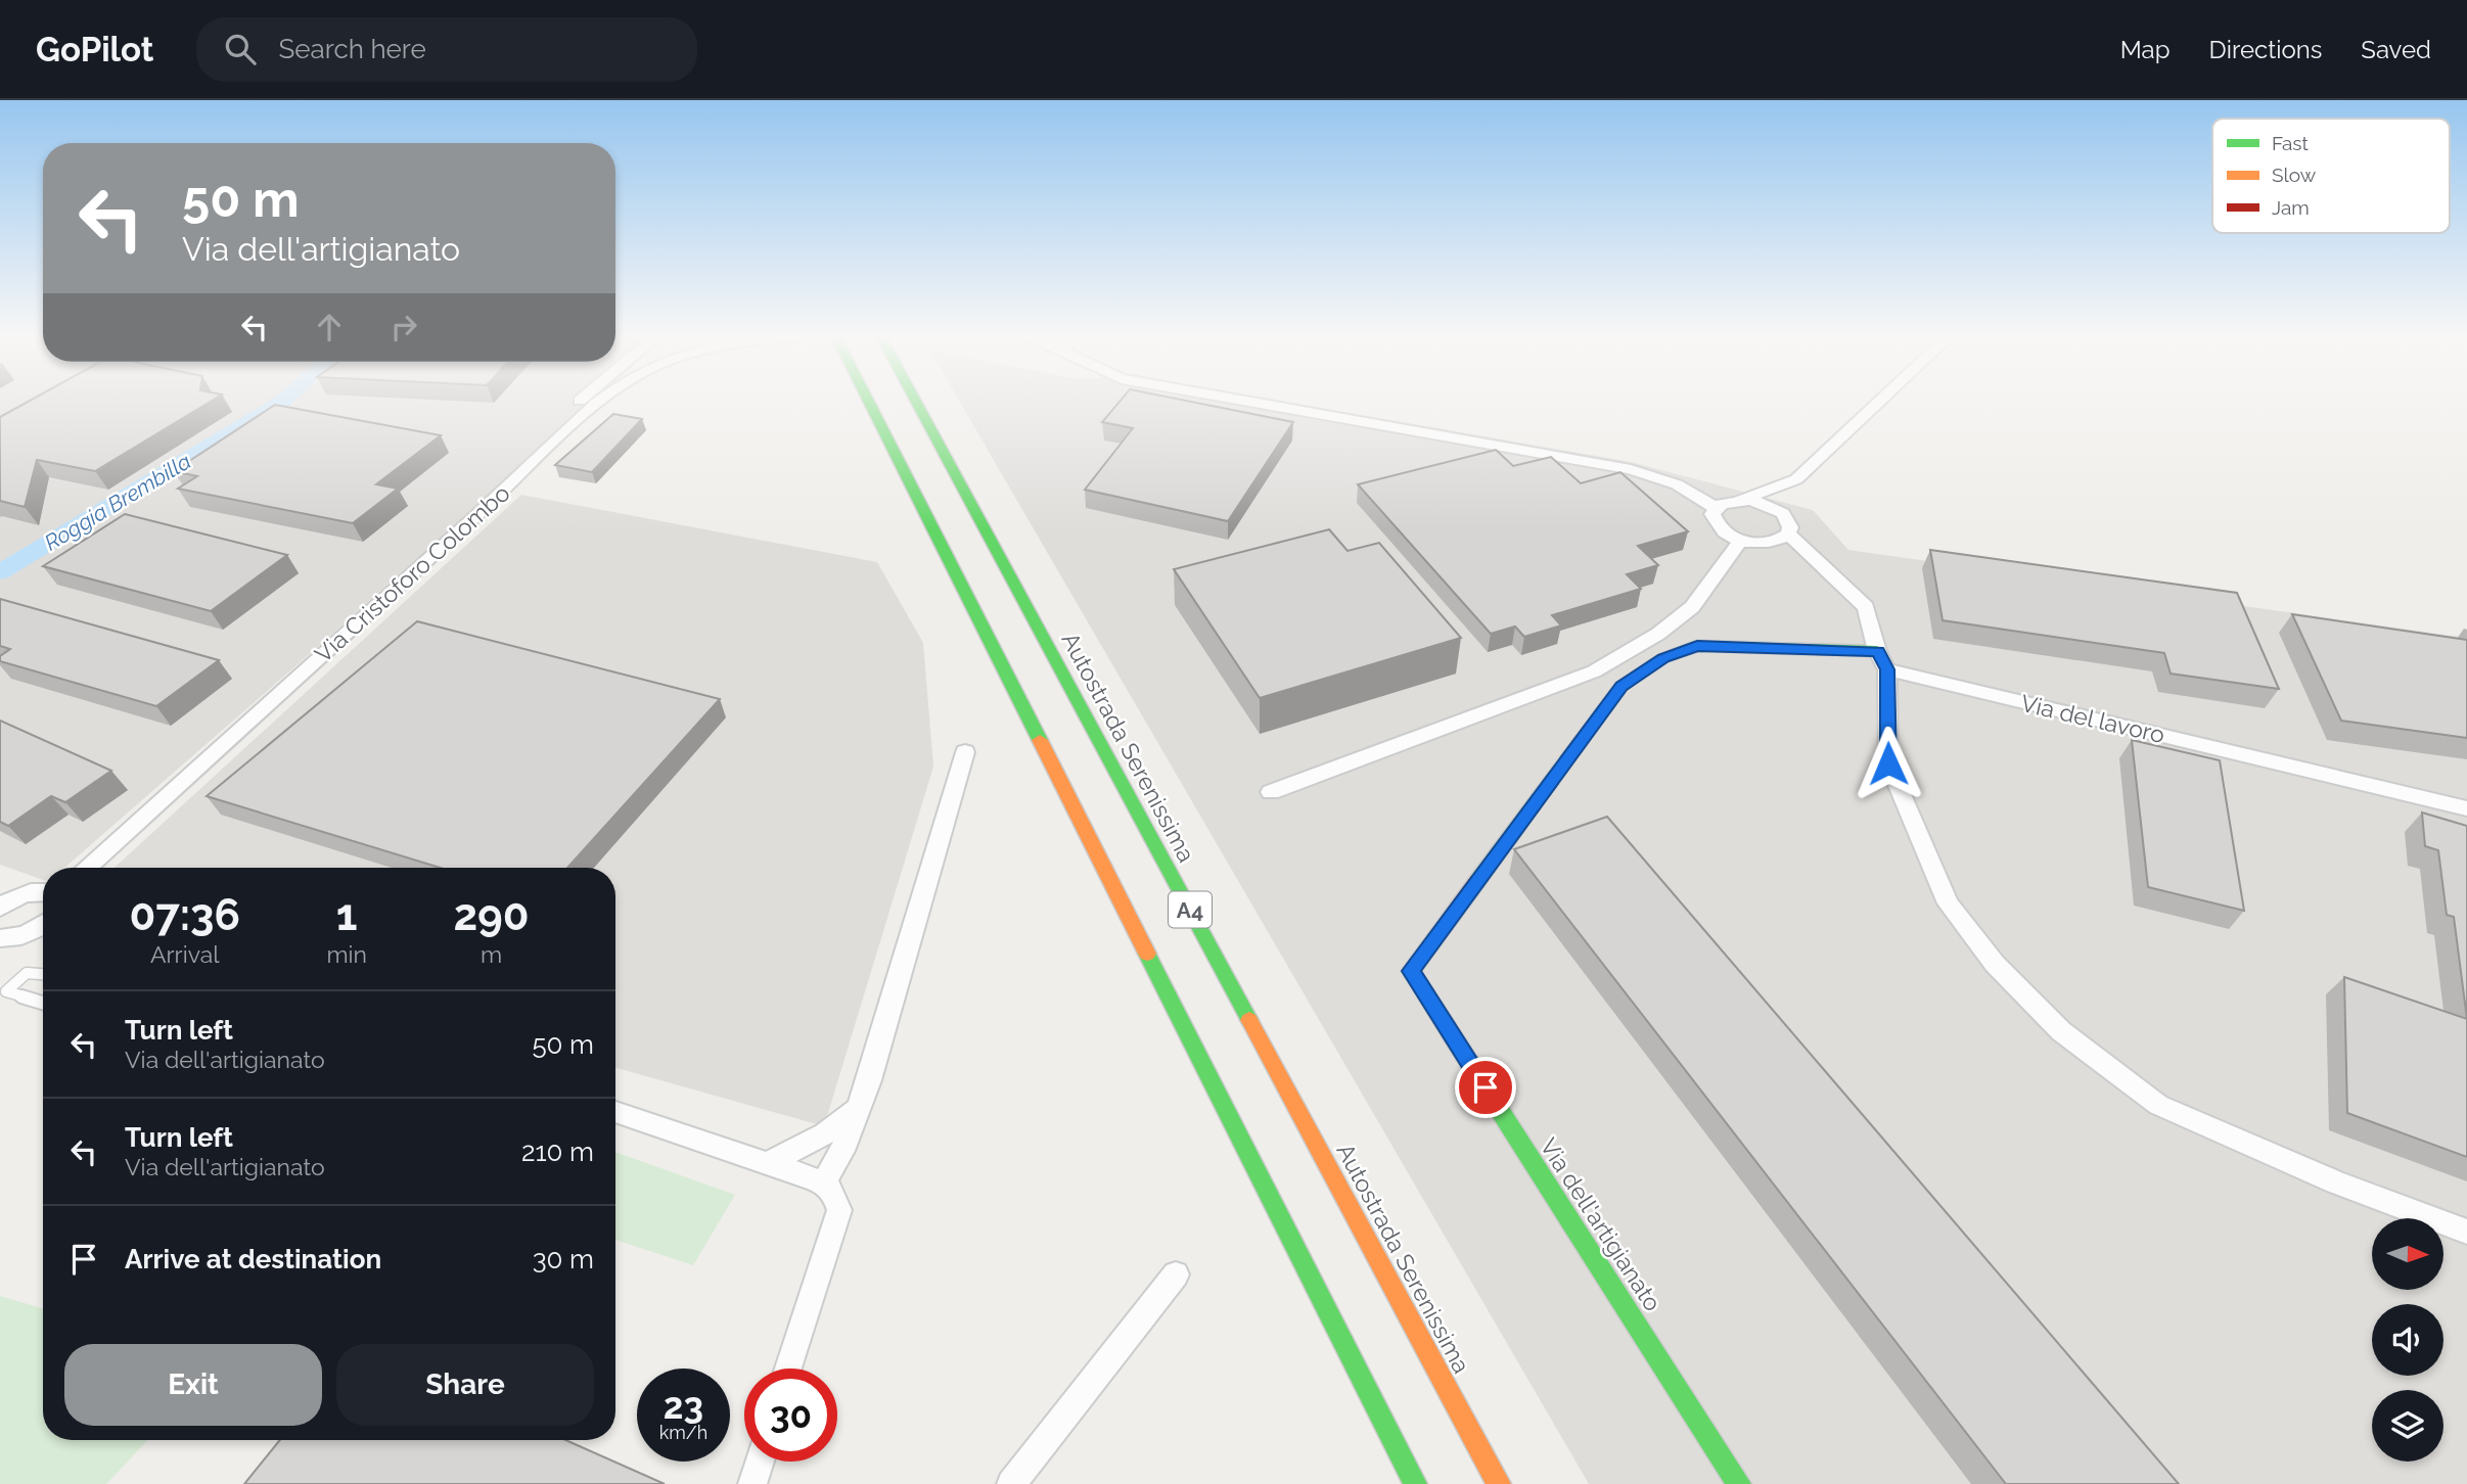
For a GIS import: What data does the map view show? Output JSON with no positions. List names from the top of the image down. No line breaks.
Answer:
{"streets":{"main road":["Autostrada Serenissima","A4","Via dell'artigianato"],"street":["Via Cristoforo Colombo","Via del lavoro"]},"crossings":[["Via del lavoro","Via dell'artigianato"]],"water":["Roggia Brembilla"],"legend":["Fast","Slow","Jam"],"north":"right","page":{"header":"GoPilot","search":"Search here","nav":["Map","Directions","Saved"],"turn":["50 m","Via dell'artigianato"],"eta":["07:36","Arrival","1","min","290","m"],"list":[{"name":"Turn left","note":"Via dell'artigianato","value":"50 m"},{"name":"Turn left","note":"Via dell'artigianato","value":"210 m"},{"name":"Arrive at destination","value":"30 m"}],"buttons":["Exit","Share"],"speed":"23 km/h","limit":"30"}}
